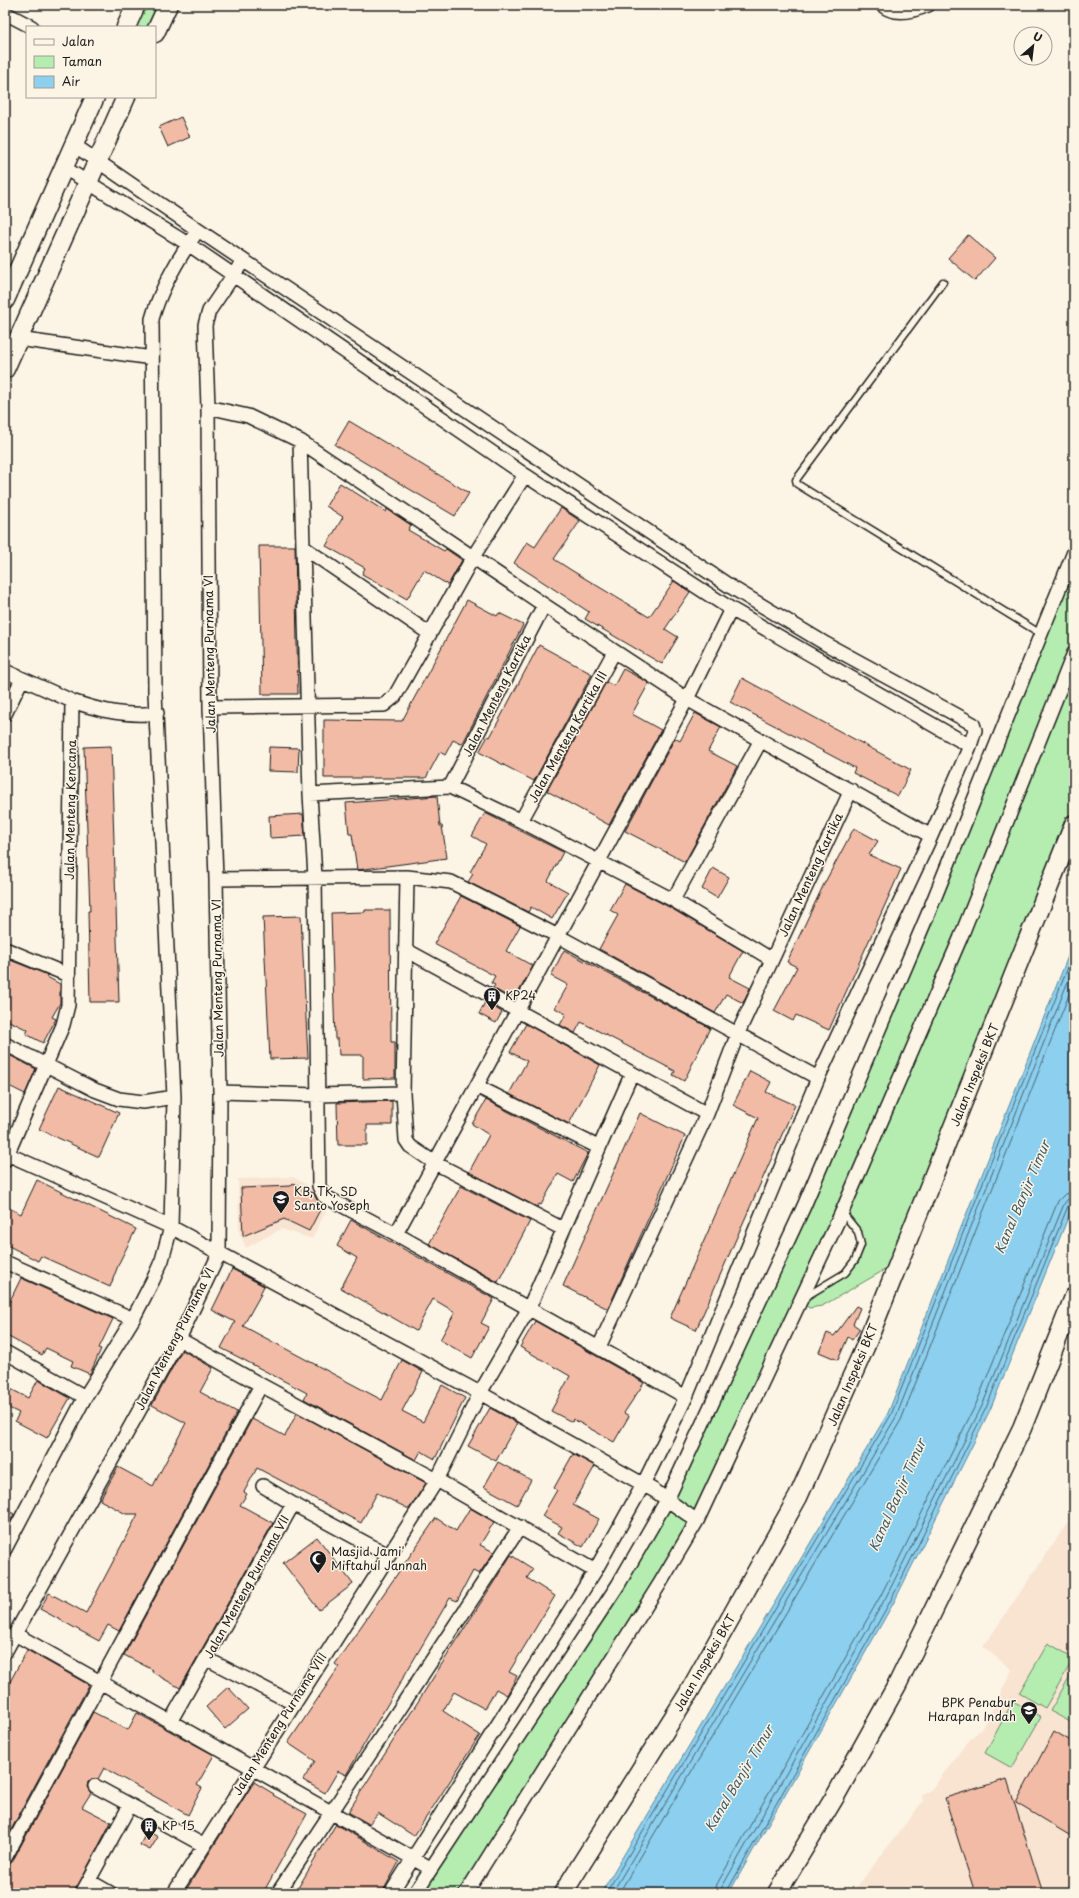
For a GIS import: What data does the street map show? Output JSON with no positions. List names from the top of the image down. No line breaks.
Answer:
{"streets":{"street":["Jalan Menteng Purnama VI","Jalan Menteng Kartika","Jalan Menteng Kartika III","Jalan Menteng Kencana","Jalan Inspeksi BKT","Jalan Menteng Purnama VII","Jalan Menteng Purnama VIII"]},"crossings":[["Jalan Menteng Purnama VII","Jalan Menteng Purnama VIII"]],"water":["Kanal Banjir Timur"],"places":{"building":["KP24","KP 15"],"school or university":["KB, TK, SD Santo Yoseph","BPK Penabur Harapan Indah"],"mosque":["Masjid Jami' Miftahul Jannah"]},"legend":["Jalan","Taman","Air"],"north":"top right"}
